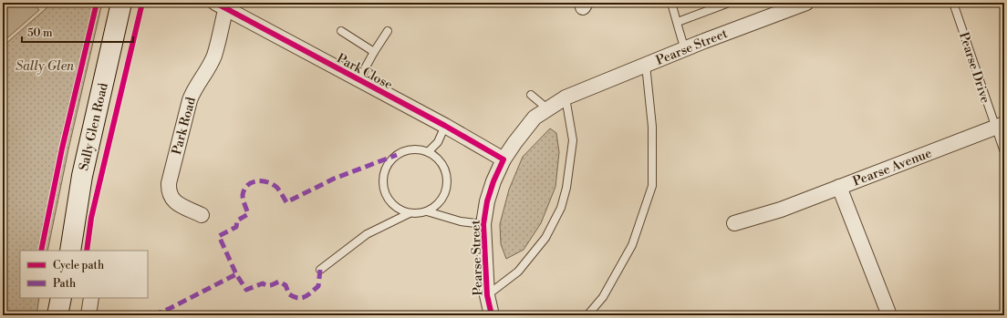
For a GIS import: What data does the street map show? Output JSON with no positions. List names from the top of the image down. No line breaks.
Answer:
{"streets":{"main road":["Sally Glen Road"],"street":["Pearse Street","Park Close","Park Road","Pearse Avenue"],"lane":["Pearse Drive"]},"crossings":[["Pearse Street","Park Close"],["Pearse Drive","Pearse Avenue"],["Park Close","Park Road"]],"parks":["Sally Glen"],"legend":["Cycle path","Path"],"scale_bar":"50 m"}
